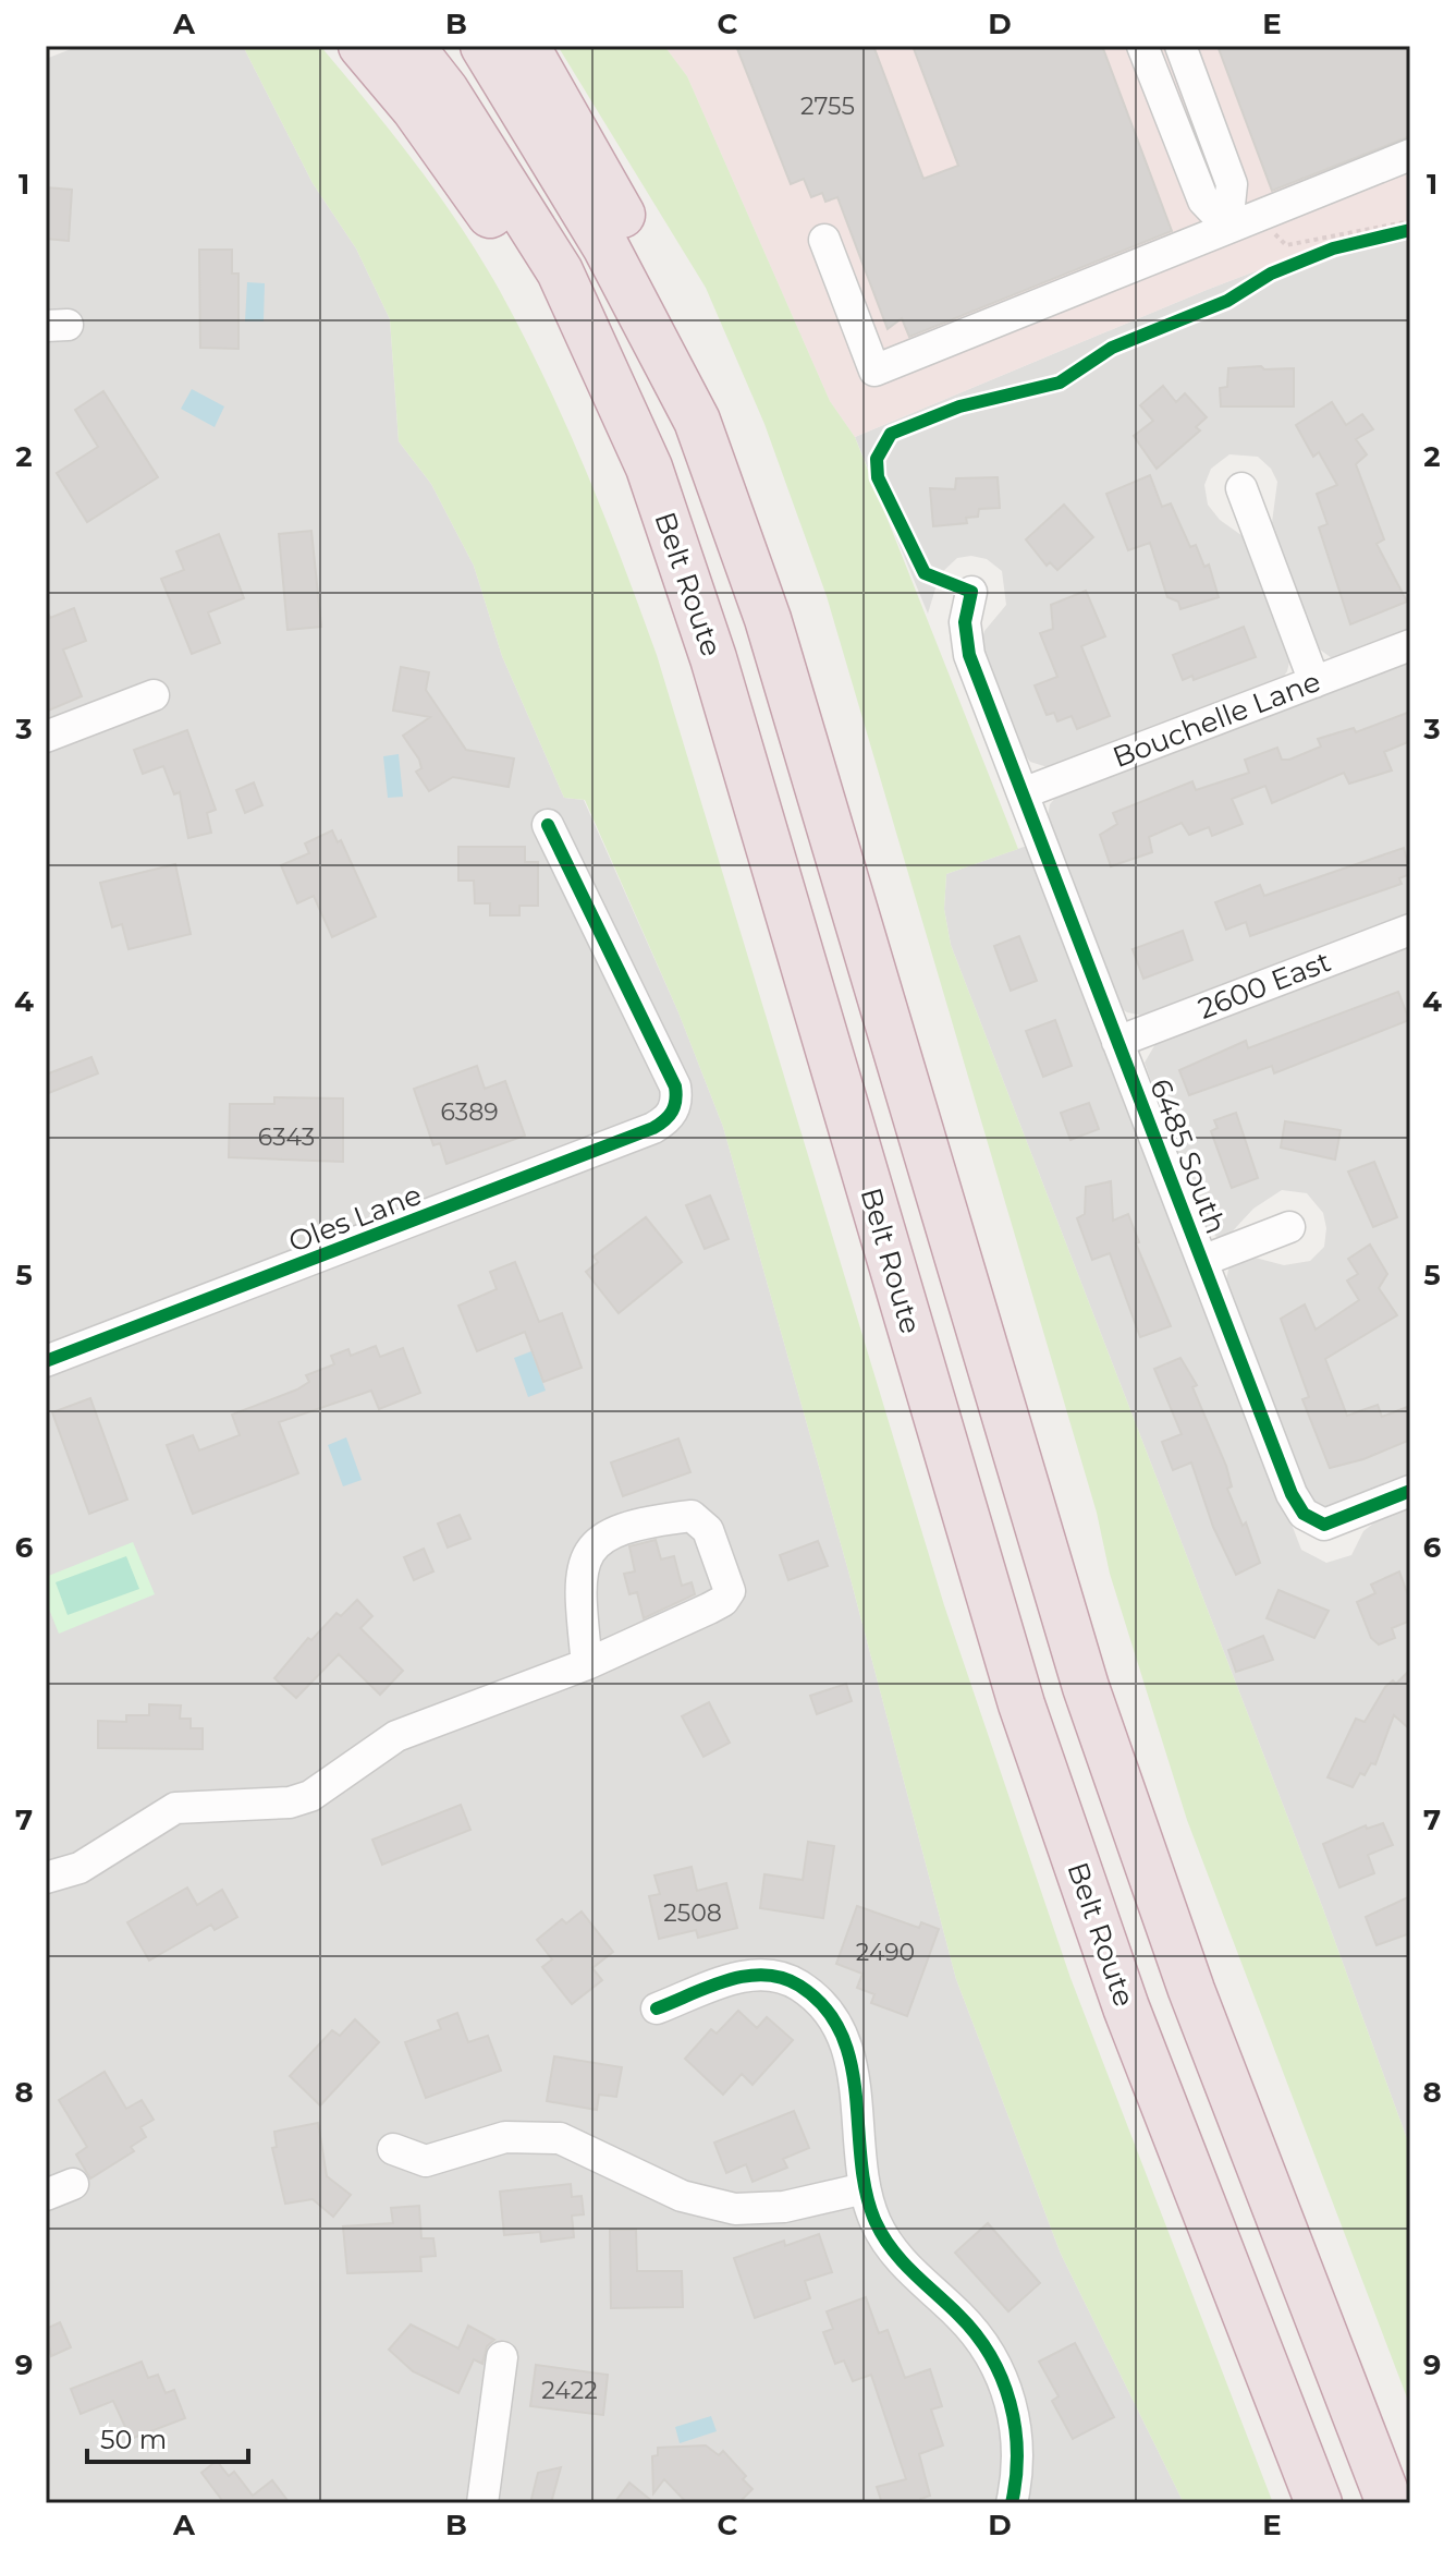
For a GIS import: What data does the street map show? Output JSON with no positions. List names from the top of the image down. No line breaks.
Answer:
{"streets":{"highway":["Belt Route"],"street":["Bouchelle Lane","2600 East","6485 South","Oles Lane"]},"crossings":[["Bouchelle Lane","6485 South"],["2600 East","6485 South"]],"house_numbers":["2755","6389","6343","2508","2490","2422"],"scale_bar":"50 m","grid":{"columns":["A","B","C","D","E"],"rows":["1","2","3","4","5","6","7","8","9"]}}
